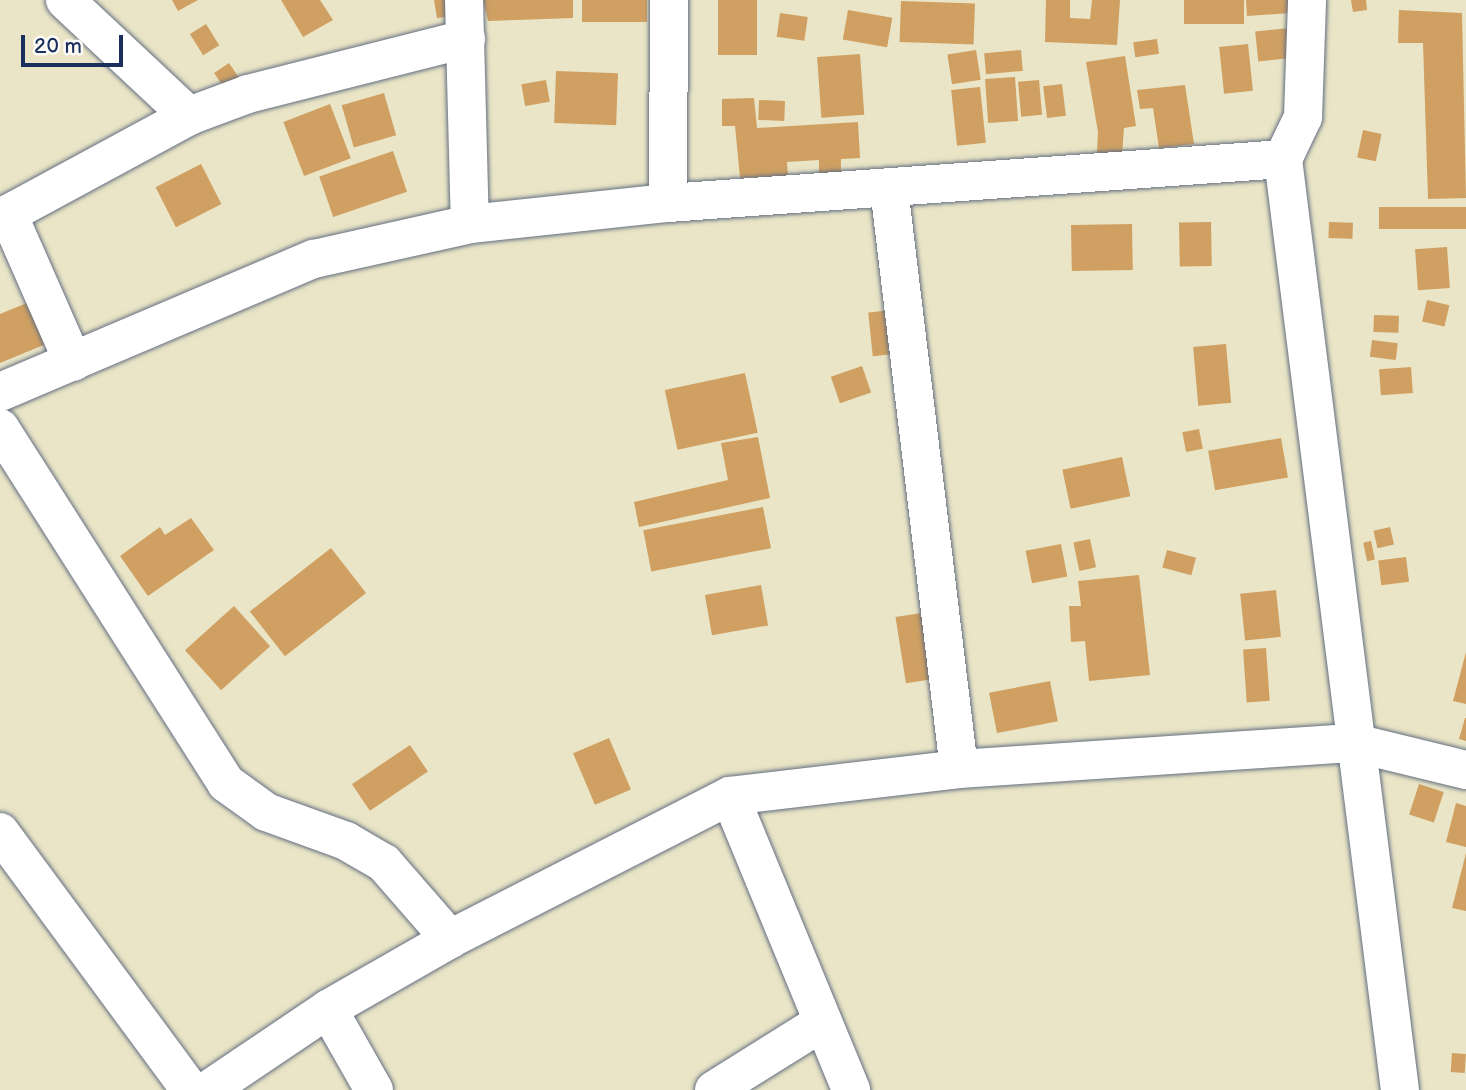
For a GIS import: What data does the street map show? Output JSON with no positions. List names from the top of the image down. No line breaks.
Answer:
{"scale_bar":"20 m"}
